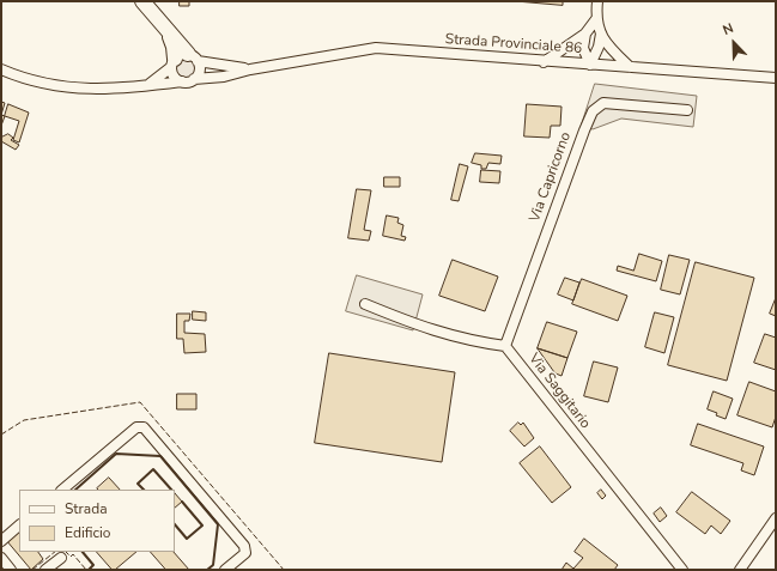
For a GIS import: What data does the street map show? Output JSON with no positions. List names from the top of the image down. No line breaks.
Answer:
{"streets":{"street":["Strada Provinciale 86","Via Capricorno","Via Saggitario"]},"crossings":[["Via Capricorno","Via Saggitario"]],"legend":["Strada","Edificio"],"north":"top left"}
